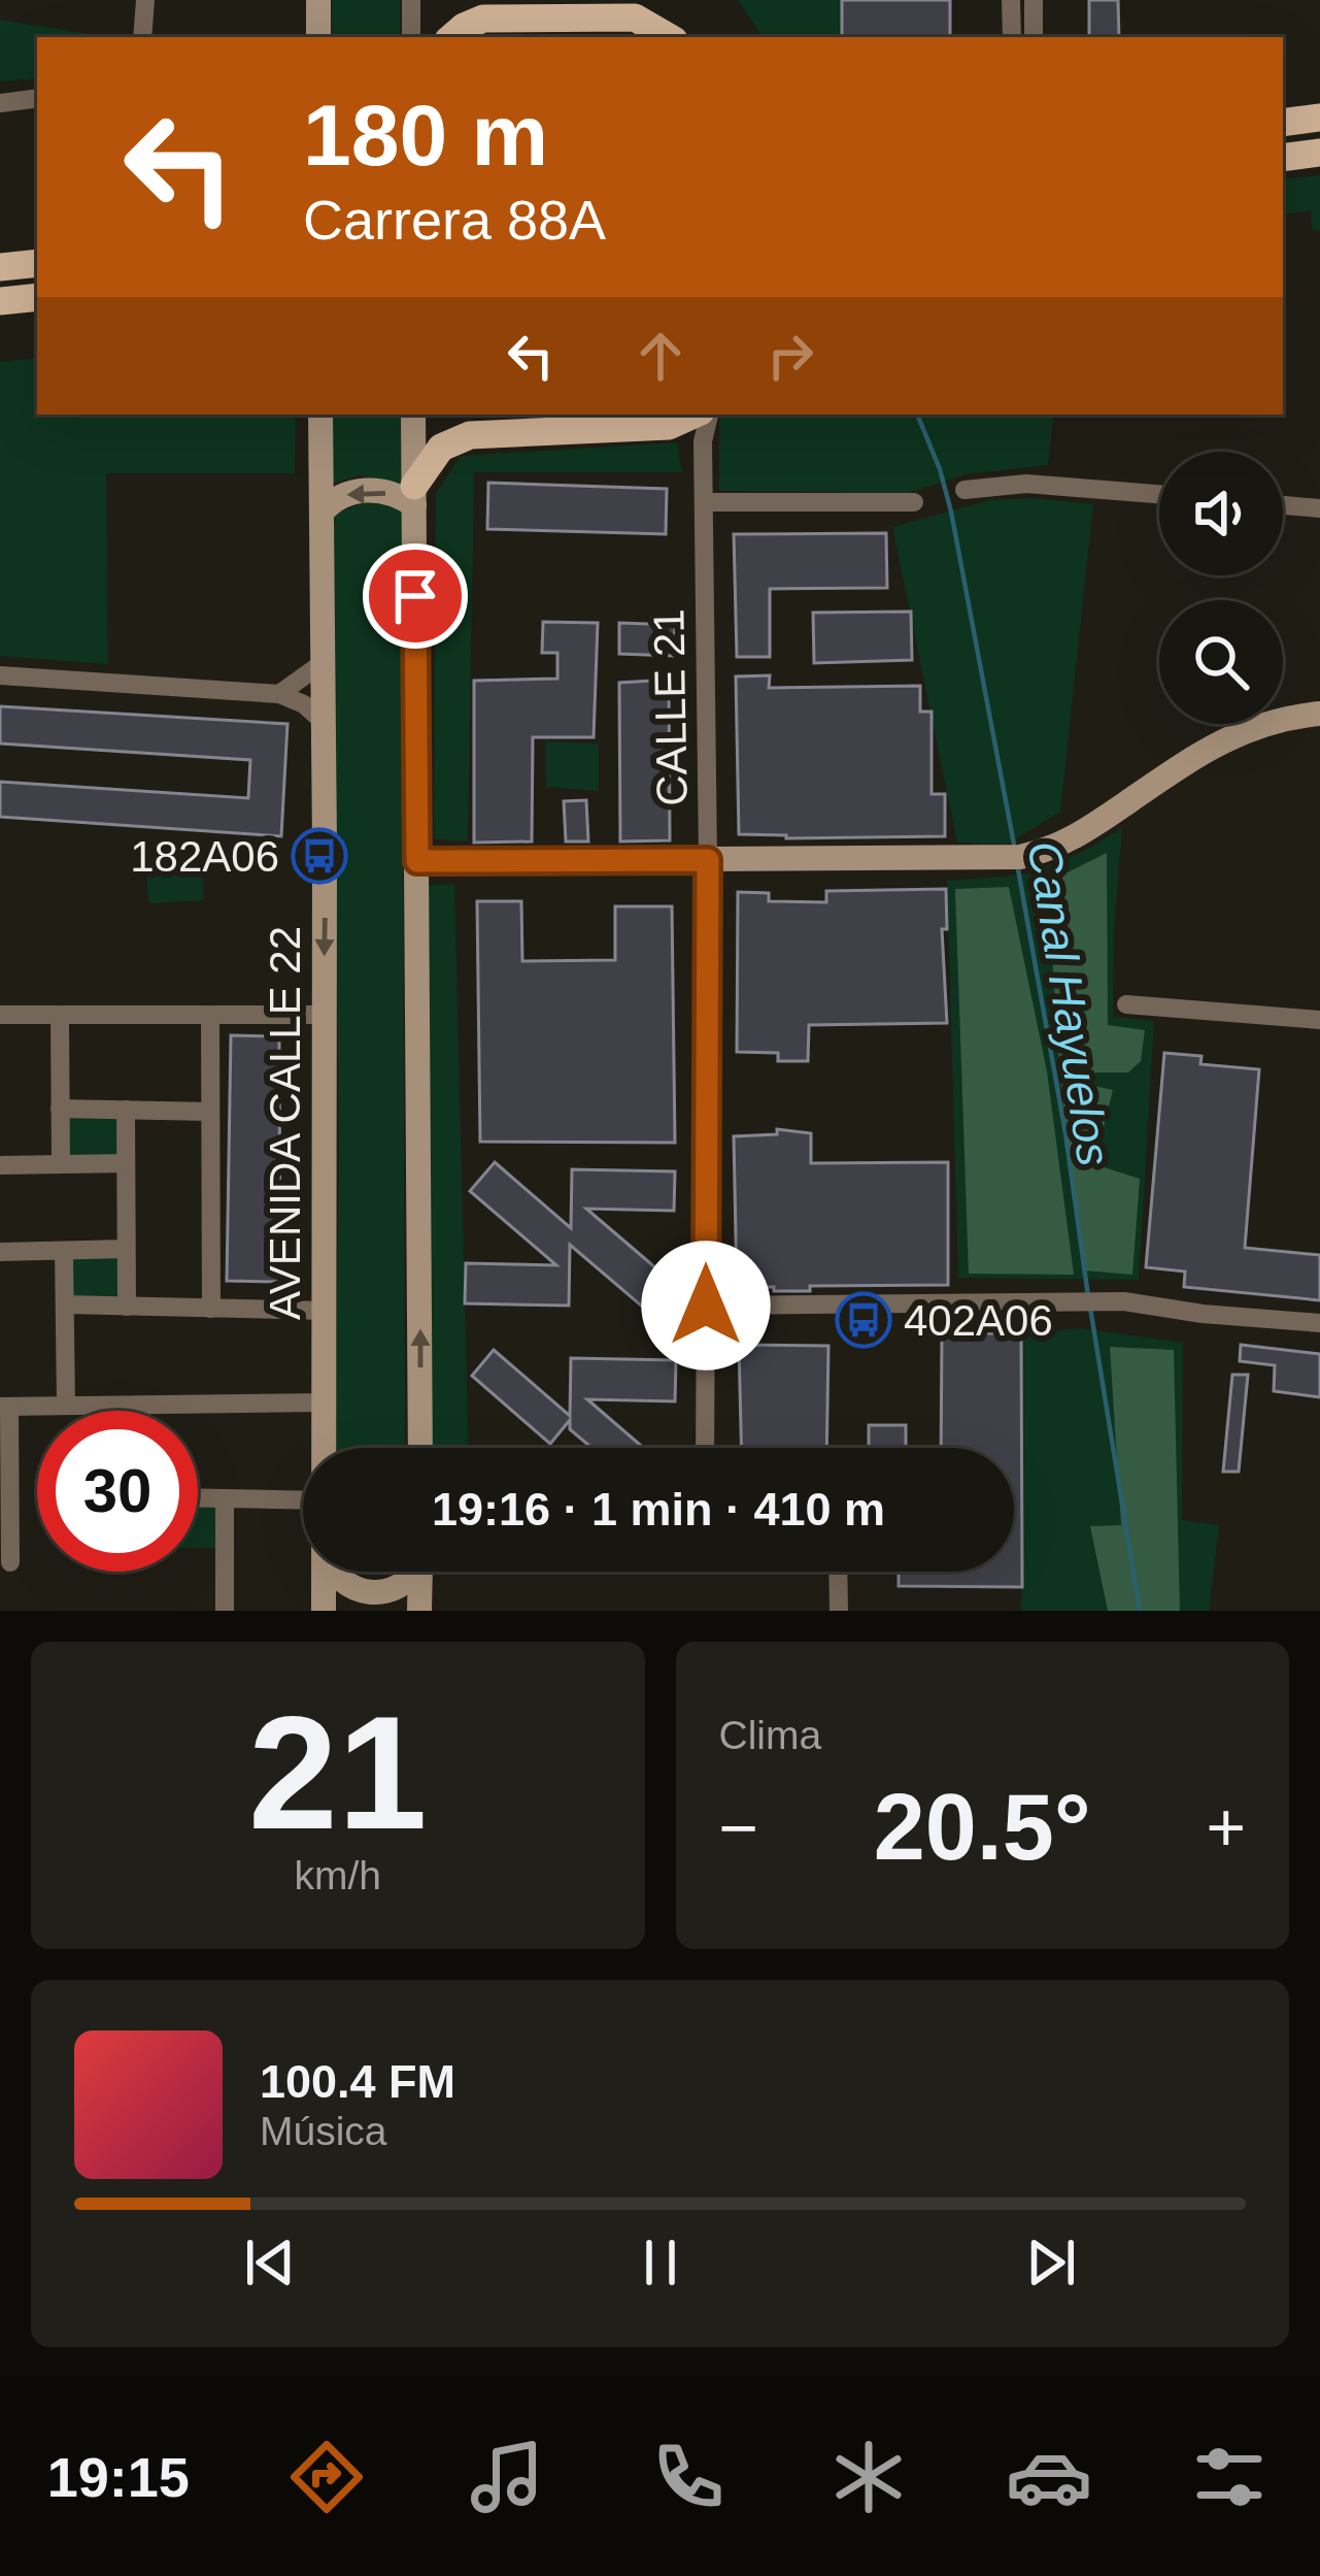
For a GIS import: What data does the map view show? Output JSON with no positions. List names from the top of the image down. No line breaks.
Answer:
{"streets":{"main road":["AVENIDA CALLE 22"],"street":["CALLE 21"]},"water":["Canal Hayuelos"],"places":{"bus stop":["182A06","402A06"]},"page":{"turn":["180 m","Carrera 88A"],"limit":"30","trip":"19:16 · 1 min · 410 m","tile":[["21","km/h"],"Clima"],"heat":["−","20.5°","+"],"song":["100.4 FM","Música"],"tabs":"19:15"}}
